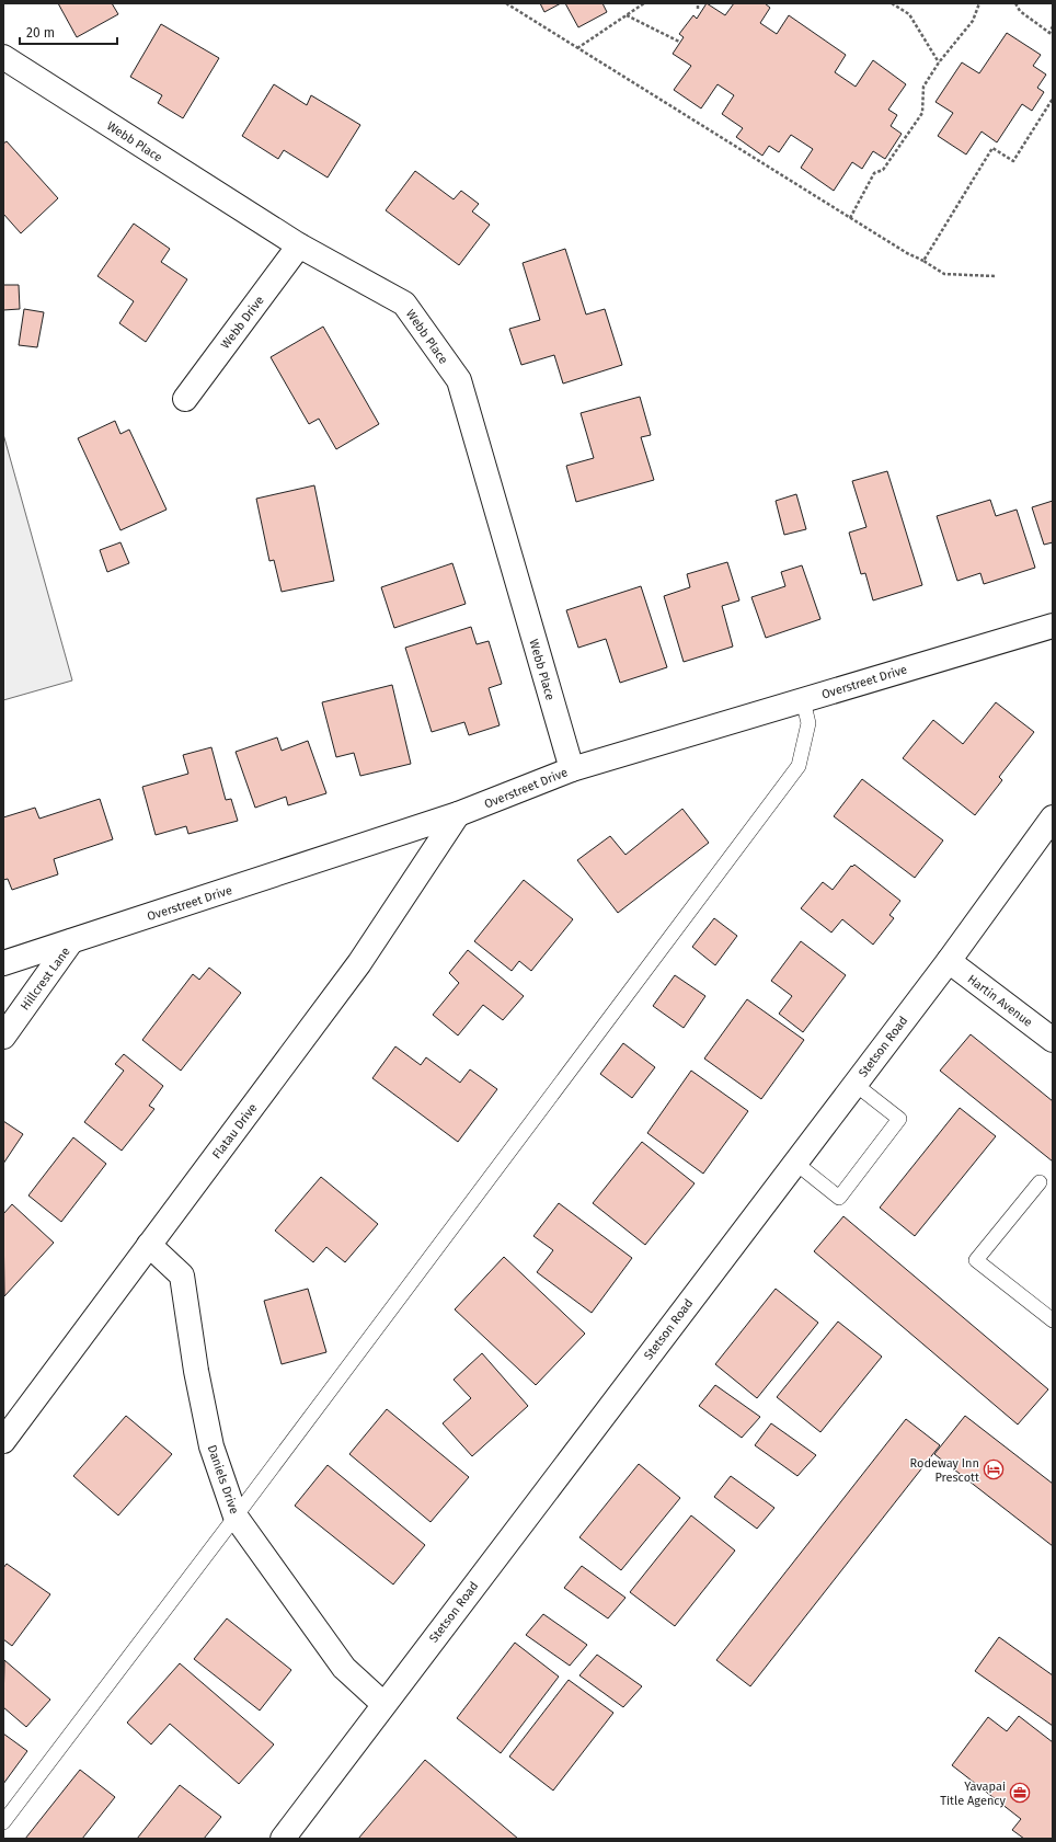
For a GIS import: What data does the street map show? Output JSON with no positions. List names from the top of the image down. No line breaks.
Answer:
{"streets":{"street":["Webb Place","Webb Drive","Overstreet Drive","Hillcrest Lane","Hartin Avenue","Stetson Road","Flatau Drive","Daniels Drive"]},"crossings":[["Webb Place","Webb Drive"],["Webb Place","Overstreet Drive"],["Overstreet Drive","Hillcrest Lane"],["Overstreet Drive","Flatau Drive"],["Hartin Avenue","Stetson Road"],["Stetson Road","Daniels Drive"],["Flatau Drive","Daniels Drive"]],"places":{"hotel":["Rodeway Inn Prescott"],"office":["Yavapai Title Agency"]},"scale_bar":"20 m"}
